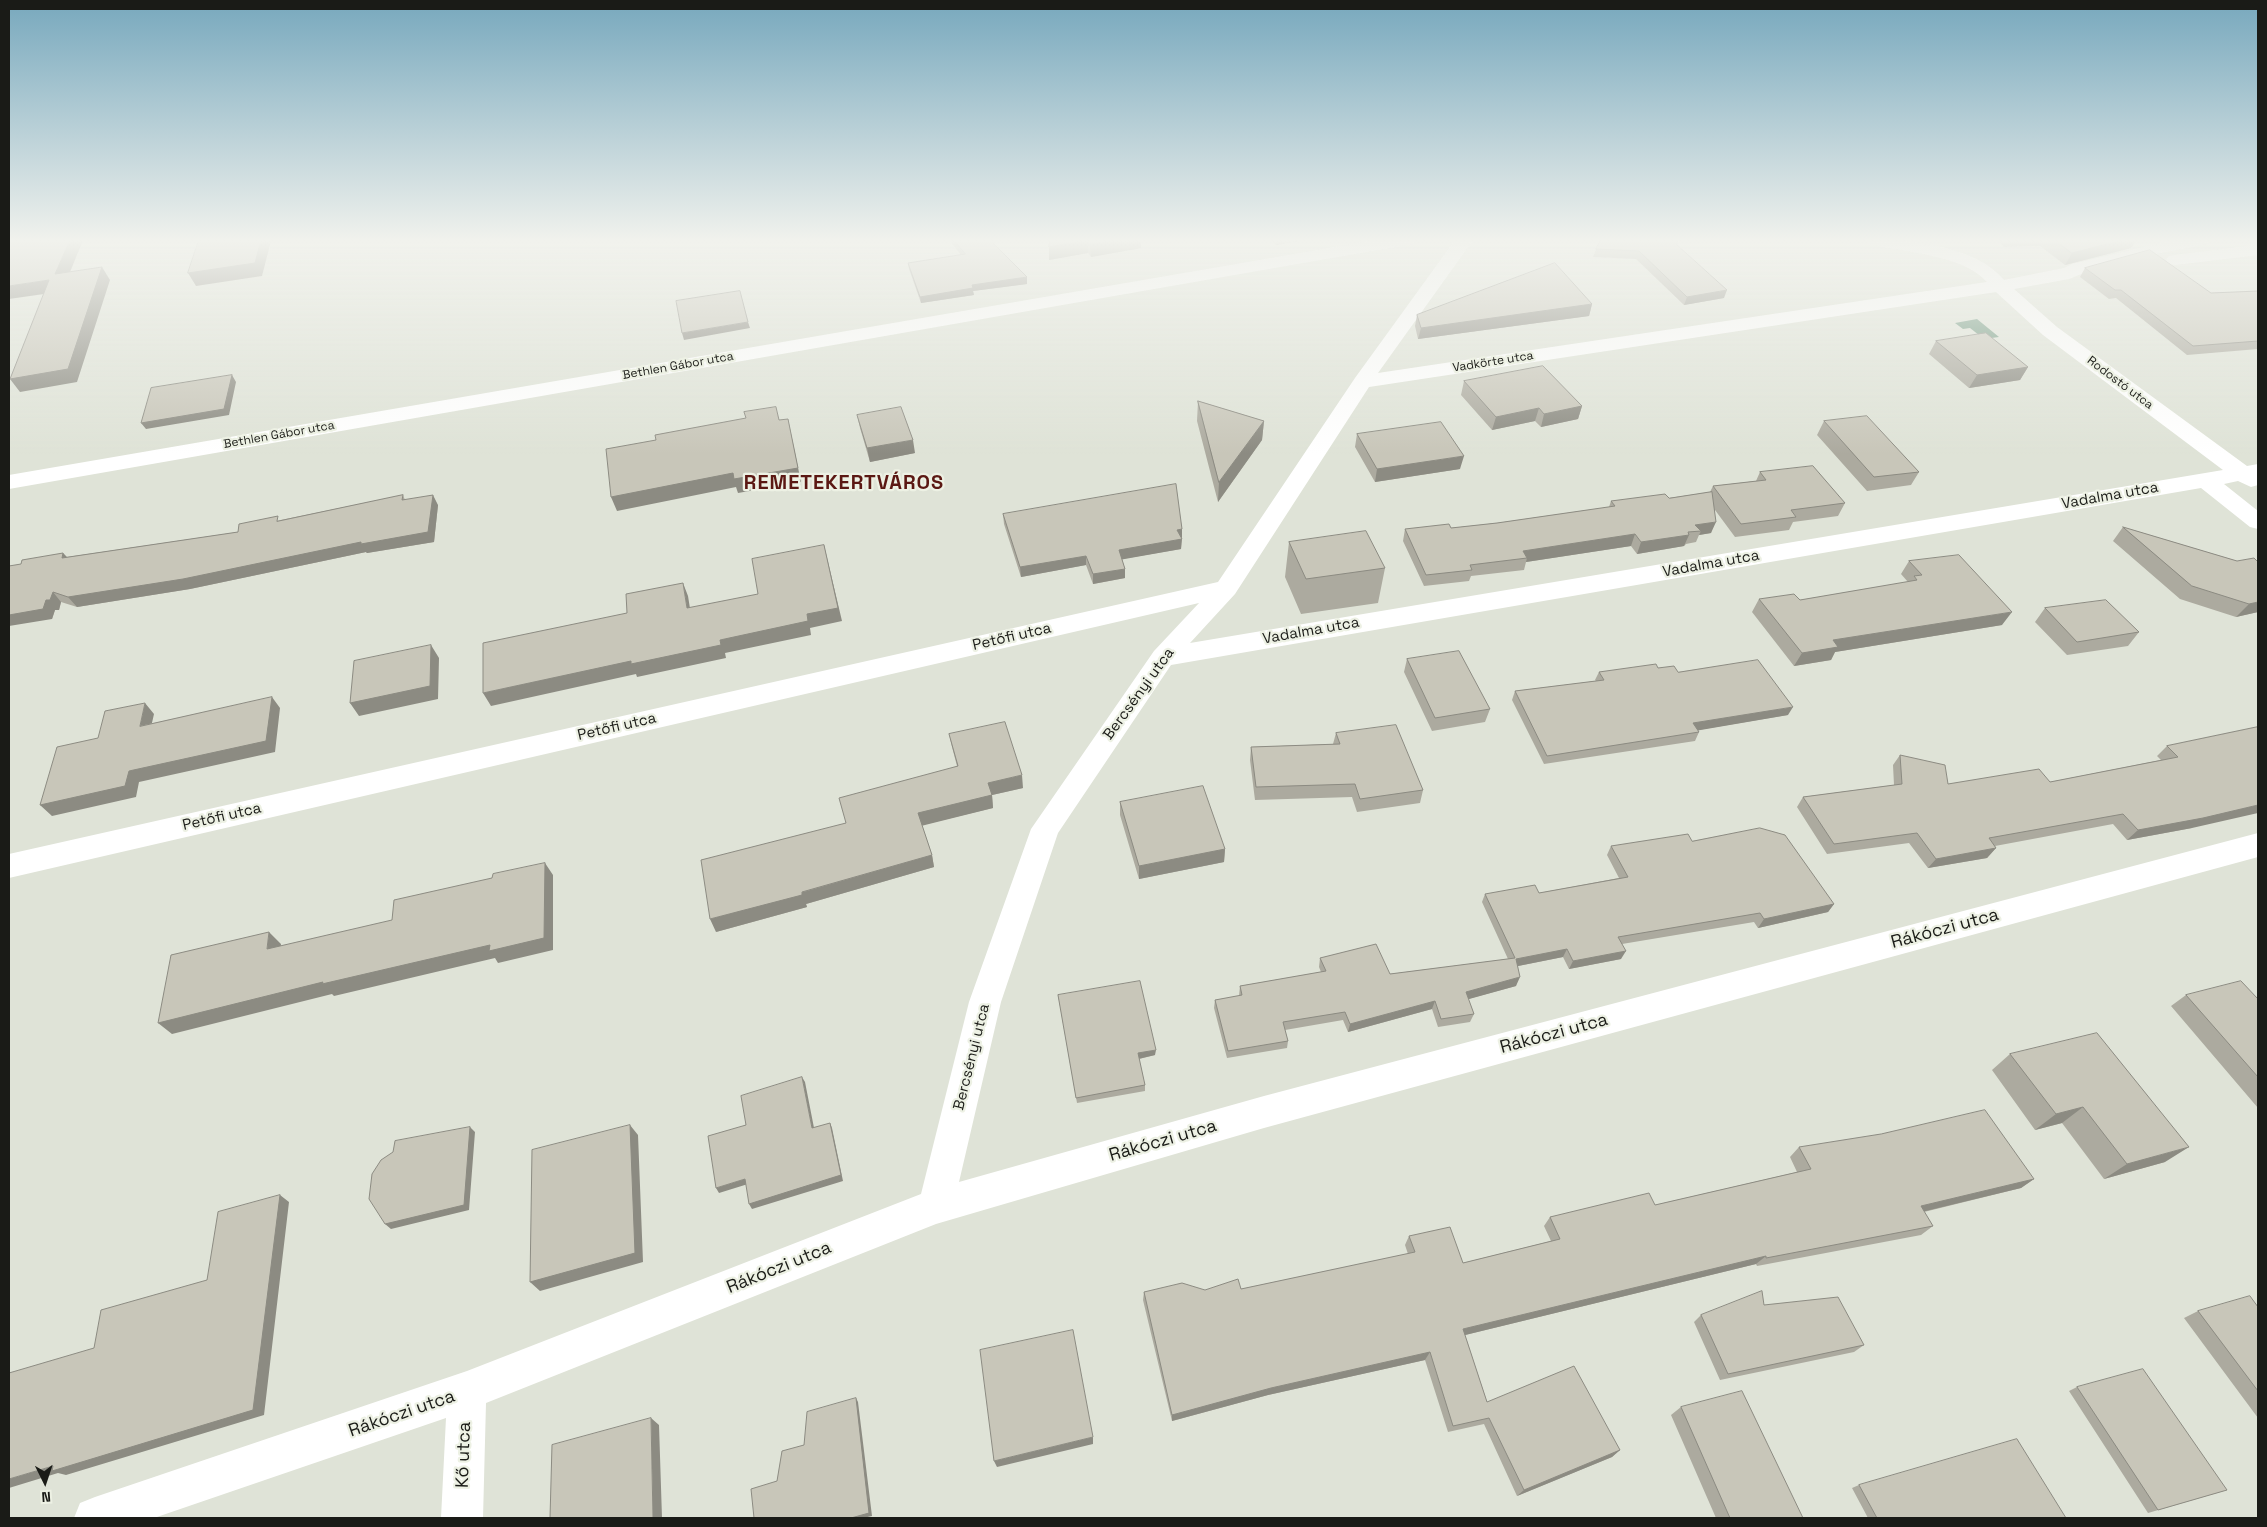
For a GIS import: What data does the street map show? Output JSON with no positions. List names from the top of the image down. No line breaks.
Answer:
{"streets":{"street":["Vadkörte utca","Bethlen Gábor utca","Rodostó utca","Vadalma utca","Petőfi utca","Bercsényi utca","Rákóczi utca","Kő utca"]},"crossings":[["Vadkörte utca","Bercsényi utca"],["Rodostó utca","Vadalma utca"],["Vadalma utca","Bercsényi utca"],["Petőfi utca","Bercsényi utca"],["Bercsényi utca","Rákóczi utca"],["Rákóczi utca","Kő utca"]],"districts":["REMETEKERTVÁROS"],"north":"bottom"}
